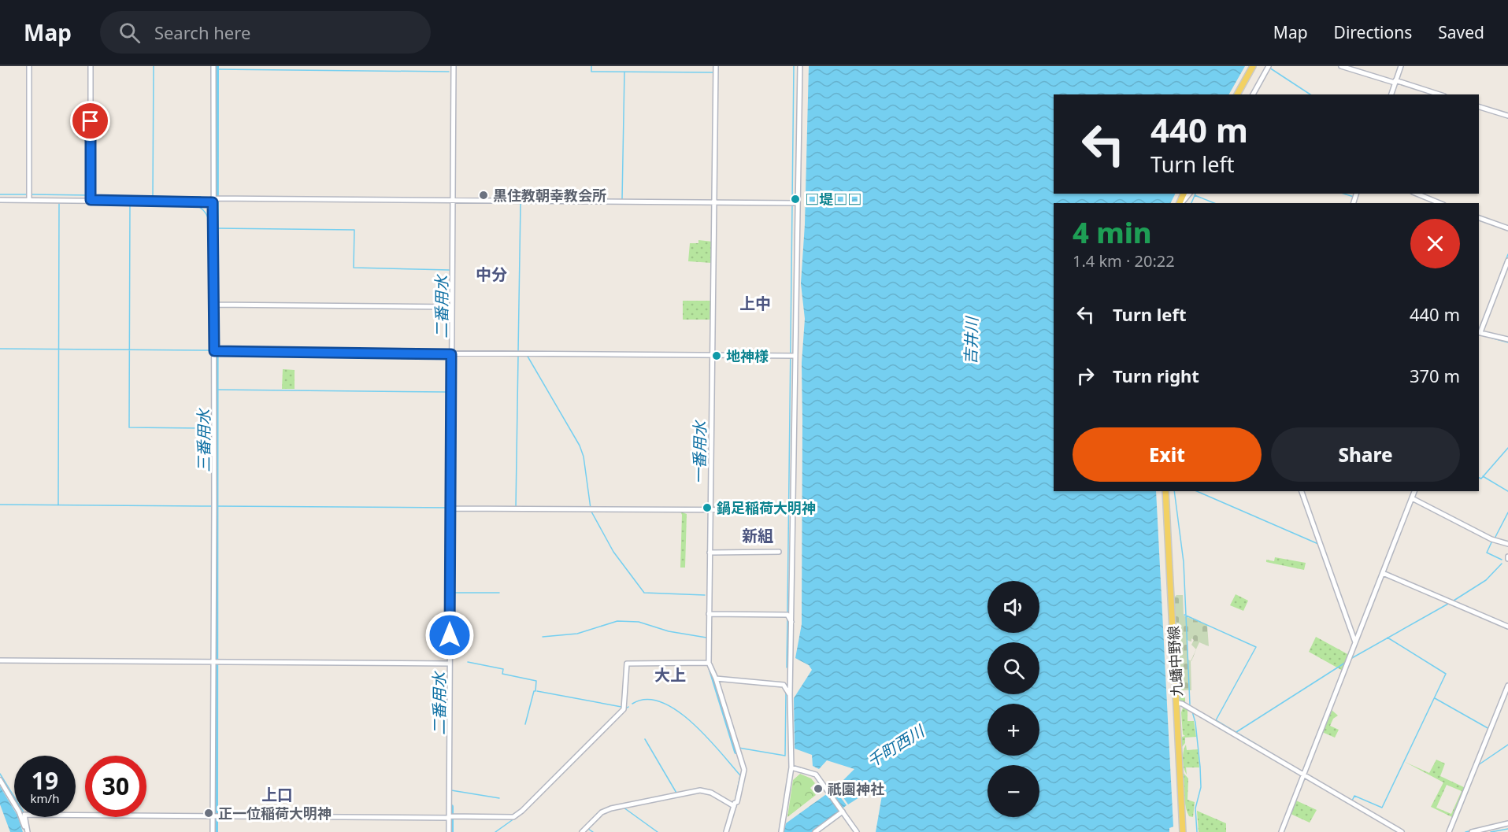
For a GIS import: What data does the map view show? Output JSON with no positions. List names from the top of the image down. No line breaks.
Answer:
{"streets":{"main road":["九蟠中野線"]},"districts":["中分","上中","新組","大上","上口"],"water":["二番用水","吉井川","三番用水","一番用水","千町西川"],"places":["黒住教朝幸教会所","□堤□□","地神様","鍋足稲荷大明神","祇園神社","正一位稲荷大明神"],"page":{"header":"Map","search":"Search here","nav":["Map","Directions","Saved"],"turn":["440 m","Turn left"],"heading":["4 min","1.4 km · 20:22"],"list":[{"name":"Turn left","value":"440 m"},{"name":"Turn right","value":"370 m"}],"buttons":["Exit","Share"],"map_buttons":["+","−"],"speed":"19 km/h","limit":"30"}}
